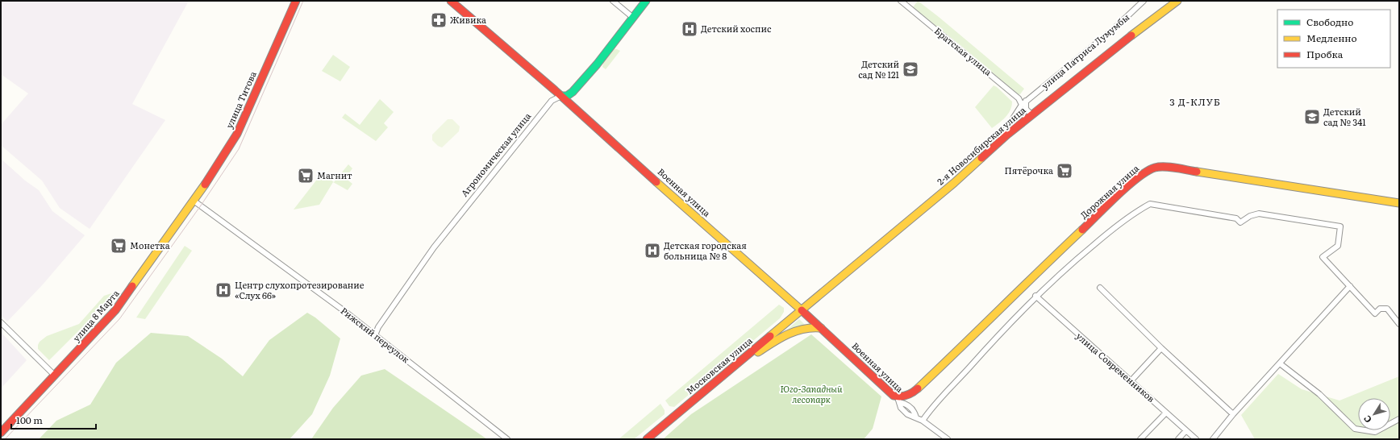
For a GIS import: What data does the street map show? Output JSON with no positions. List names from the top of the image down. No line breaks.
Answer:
{"streets":{"street":["Братская улица","улица Патриса Лумумбы","улица Титова","2-я Новосибирская улица","Агрономическая улица","Дорожная улица","Военная улица","улица 8 Марта","Рижский переулок","Московская улица","улица Современников"]},"crossings":[["Братская улица","улица Патриса Лумумбы"],["Братская улица","2-я Новосибирская улица"],["улица Патриса Лумумбы","2-я Новосибирская улица"],["улица Титова","улица 8 Марта"],["улица Титова","Рижский переулок"],["2-я Новосибирская улица","Военная улица"],["2-я Новосибирская улица","Московская улица"],["Агрономическая улица","Военная улица"],["Агрономическая улица","Рижский переулок"],["Дорожная улица","Военная улица"],["Военная улица","Московская улица"],["улица 8 Марта","Рижский переулок"]],"districts":["3 Д-КЛУБ"],"parks":["Юго-Западный лесопарк"],"places":{"pharmacy":["Живика"],"hospital":["Детский хоспис","Детская городская больница № 8","Центр слухопротезирование «Слух 66»"],"school or university":["Детский сад № 121","Детский сад № 341"],"supermarket":["Пятёрочка","Магнит","Монетка"]},"legend":["Свободно","Медленно","Пробка"],"scale_bar":"100 m","north":"bottom left"}
